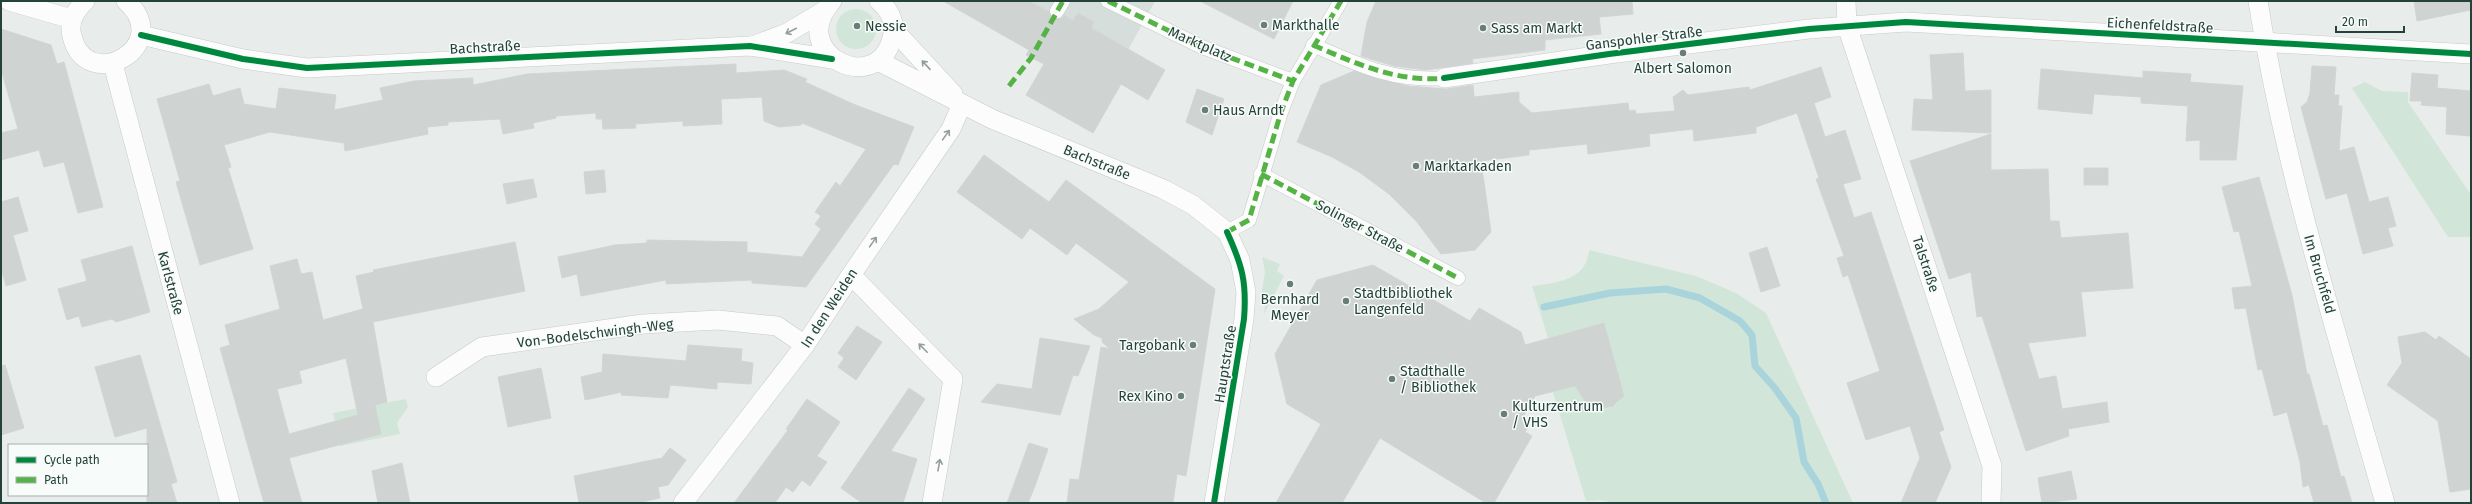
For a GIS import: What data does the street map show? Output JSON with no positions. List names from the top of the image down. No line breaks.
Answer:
{"streets":{"street":["Eichenfeldstraße","Ganspohler Straße","Marktplatz","Bachstraße","Solinger Straße","Talstraße","Im Bruchfeld","Karlstraße","In den Weiden","Von-Bodelschwingh-Weg","Hauptstraße"]},"crossings":[["Eichenfeldstraße","Ganspohler Straße"],["Eichenfeldstraße","Talstraße"],["Eichenfeldstraße","Im Bruchfeld"],["Ganspohler Straße","Talstraße"],["Bachstraße","In den Weiden"],["Bachstraße","Hauptstraße"],["In den Weiden","Von-Bodelschwingh-Weg"]],"one_way":["In den Weiden"],"places":["Markthalle","Nessie","Sass am Markt","Albert Salomon","Haus Arndt","Marktarkaden","Bernhard Meyer","Stadtbibliothek Langenfeld","Targobank","Stadthalle / Bibliothek","Rex Kino","Kulturzentrum / VHS"],"legend":["Cycle path","Path"],"scale_bar":"20 m"}
